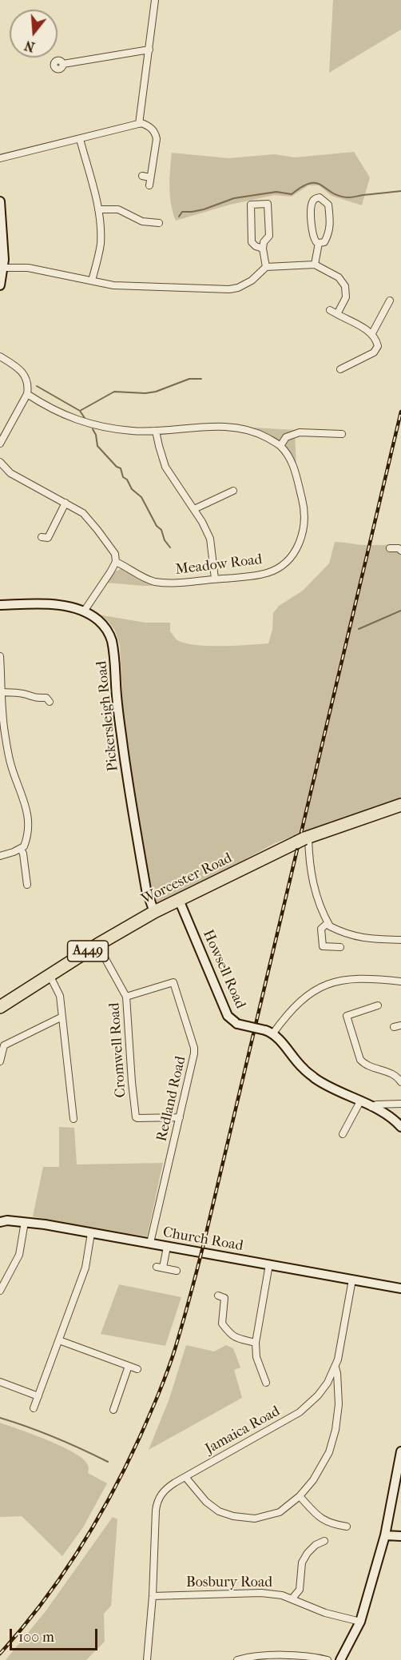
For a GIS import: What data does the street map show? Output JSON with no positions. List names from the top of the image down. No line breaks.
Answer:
{"streets":{"highway":["Worcester Road","A449"],"street":["Meadow Road","Pickersleigh Road","Howsell Road","Cromwell Road","Redland Road","Church Road","Jamaica Road","Bosbury Road"]},"crossings":[["Pickersleigh Road","Worcester Road"],["Worcester Road","Howsell Road"],["Worcester Road","Cromwell Road"],["Cromwell Road","Redland Road"],["Redland Road","Church Road"],["Church Road","Jamaica Road"],["Jamaica Road","Bosbury Road"]],"scale_bar":"100 m","north":"bottom"}
